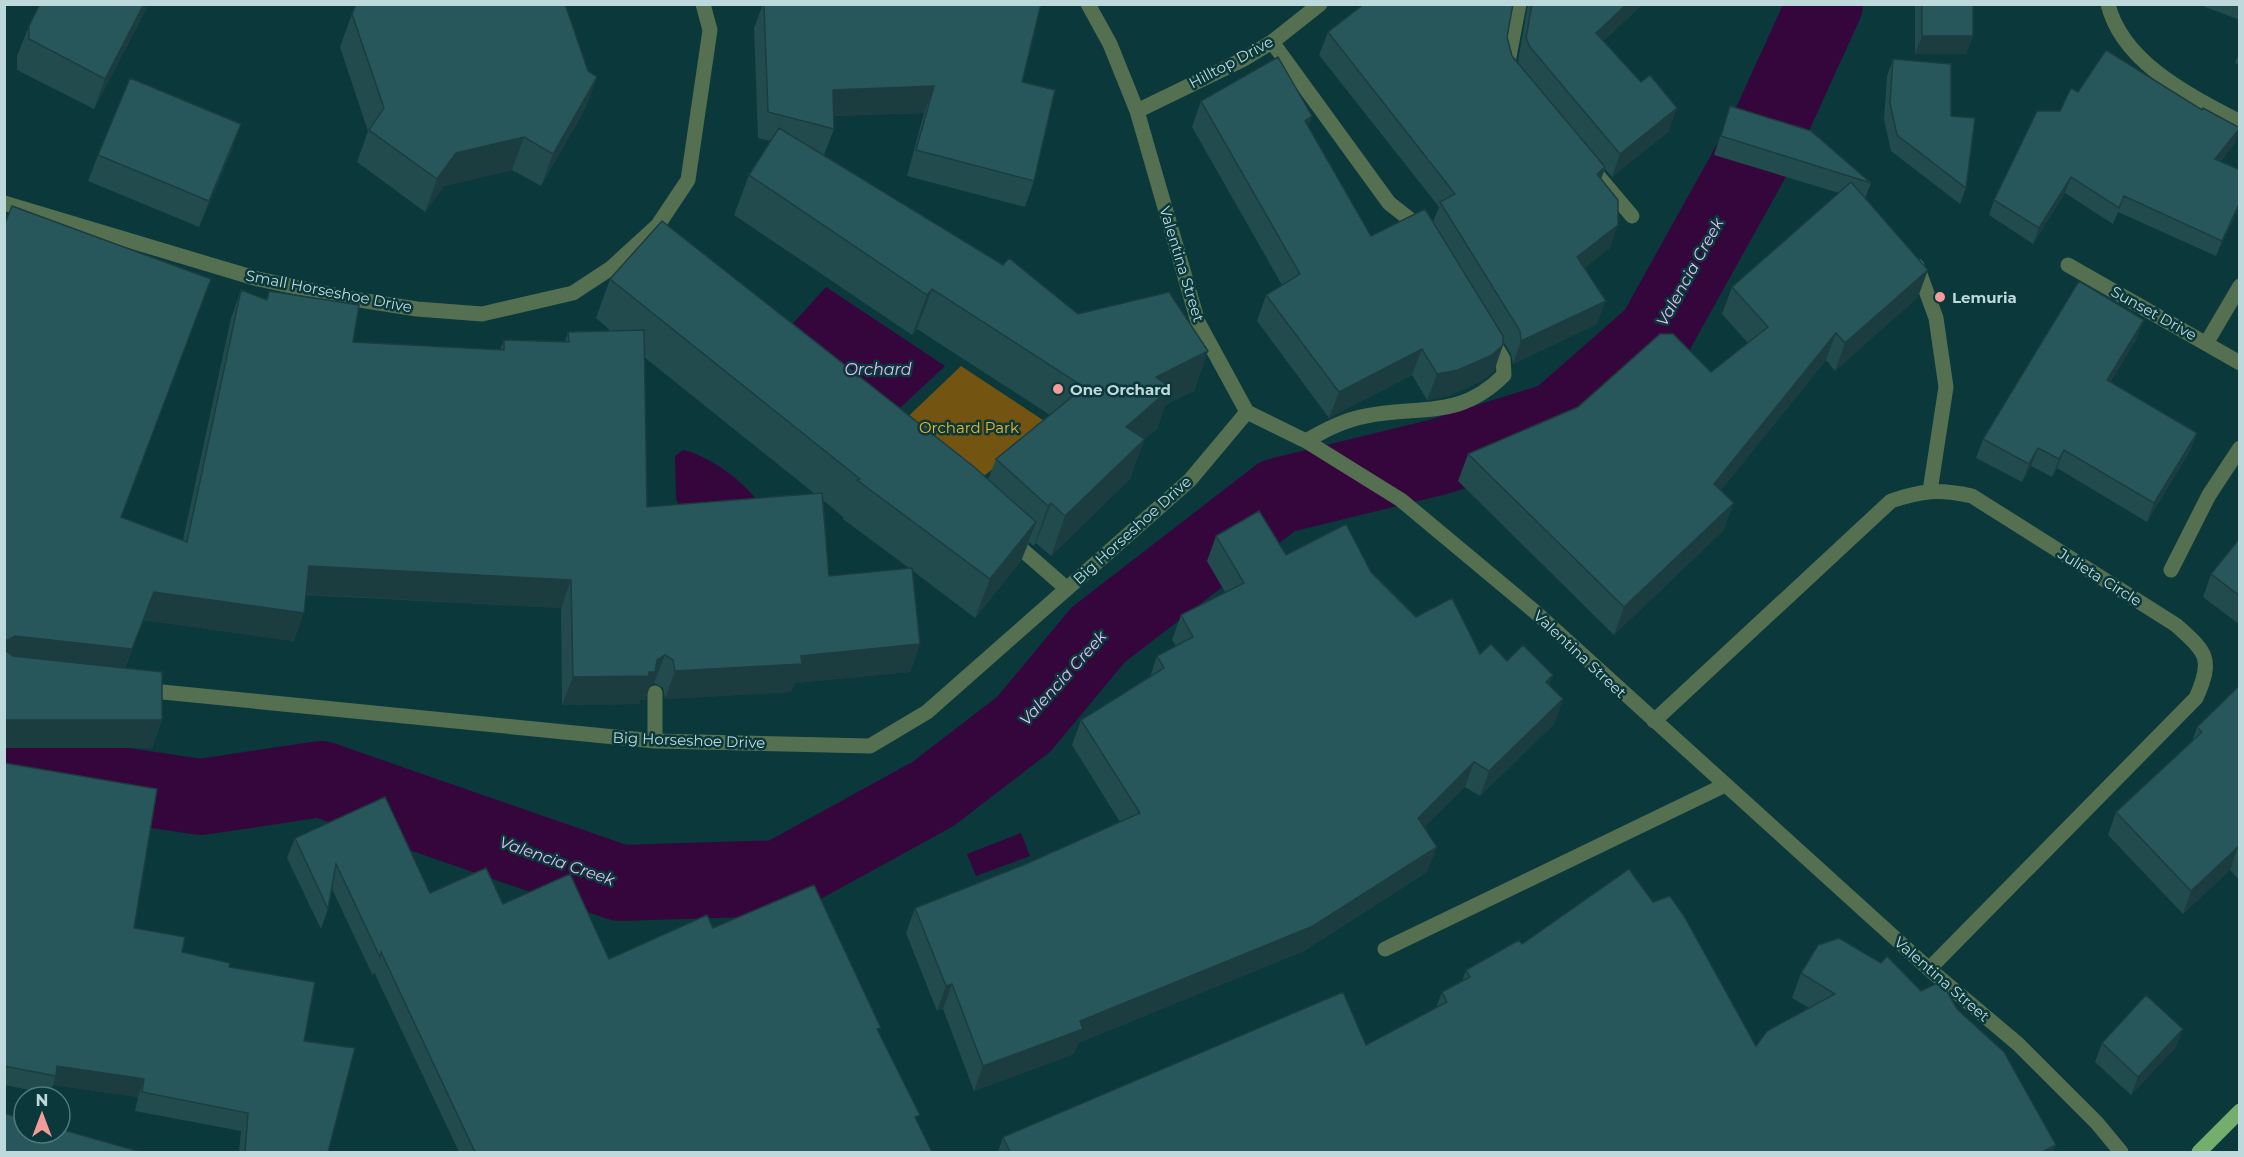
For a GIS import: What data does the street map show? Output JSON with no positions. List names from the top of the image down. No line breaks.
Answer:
{"streets":{"street":["Hilltop Drive","Valentina Street","Small Horseshoe Drive","Sunset Drive","Big Horseshoe Drive","Julieta Circle"]},"crossings":[["Hilltop Drive","Valentina Street"],["Valentina Street","Big Horseshoe Drive"],["Valentina Street","Julieta Circle"]],"water":["Valencia Creek","Orchard"],"parks":["Orchard Park"],"places":["Lemuria","One Orchard"],"north":"top"}
